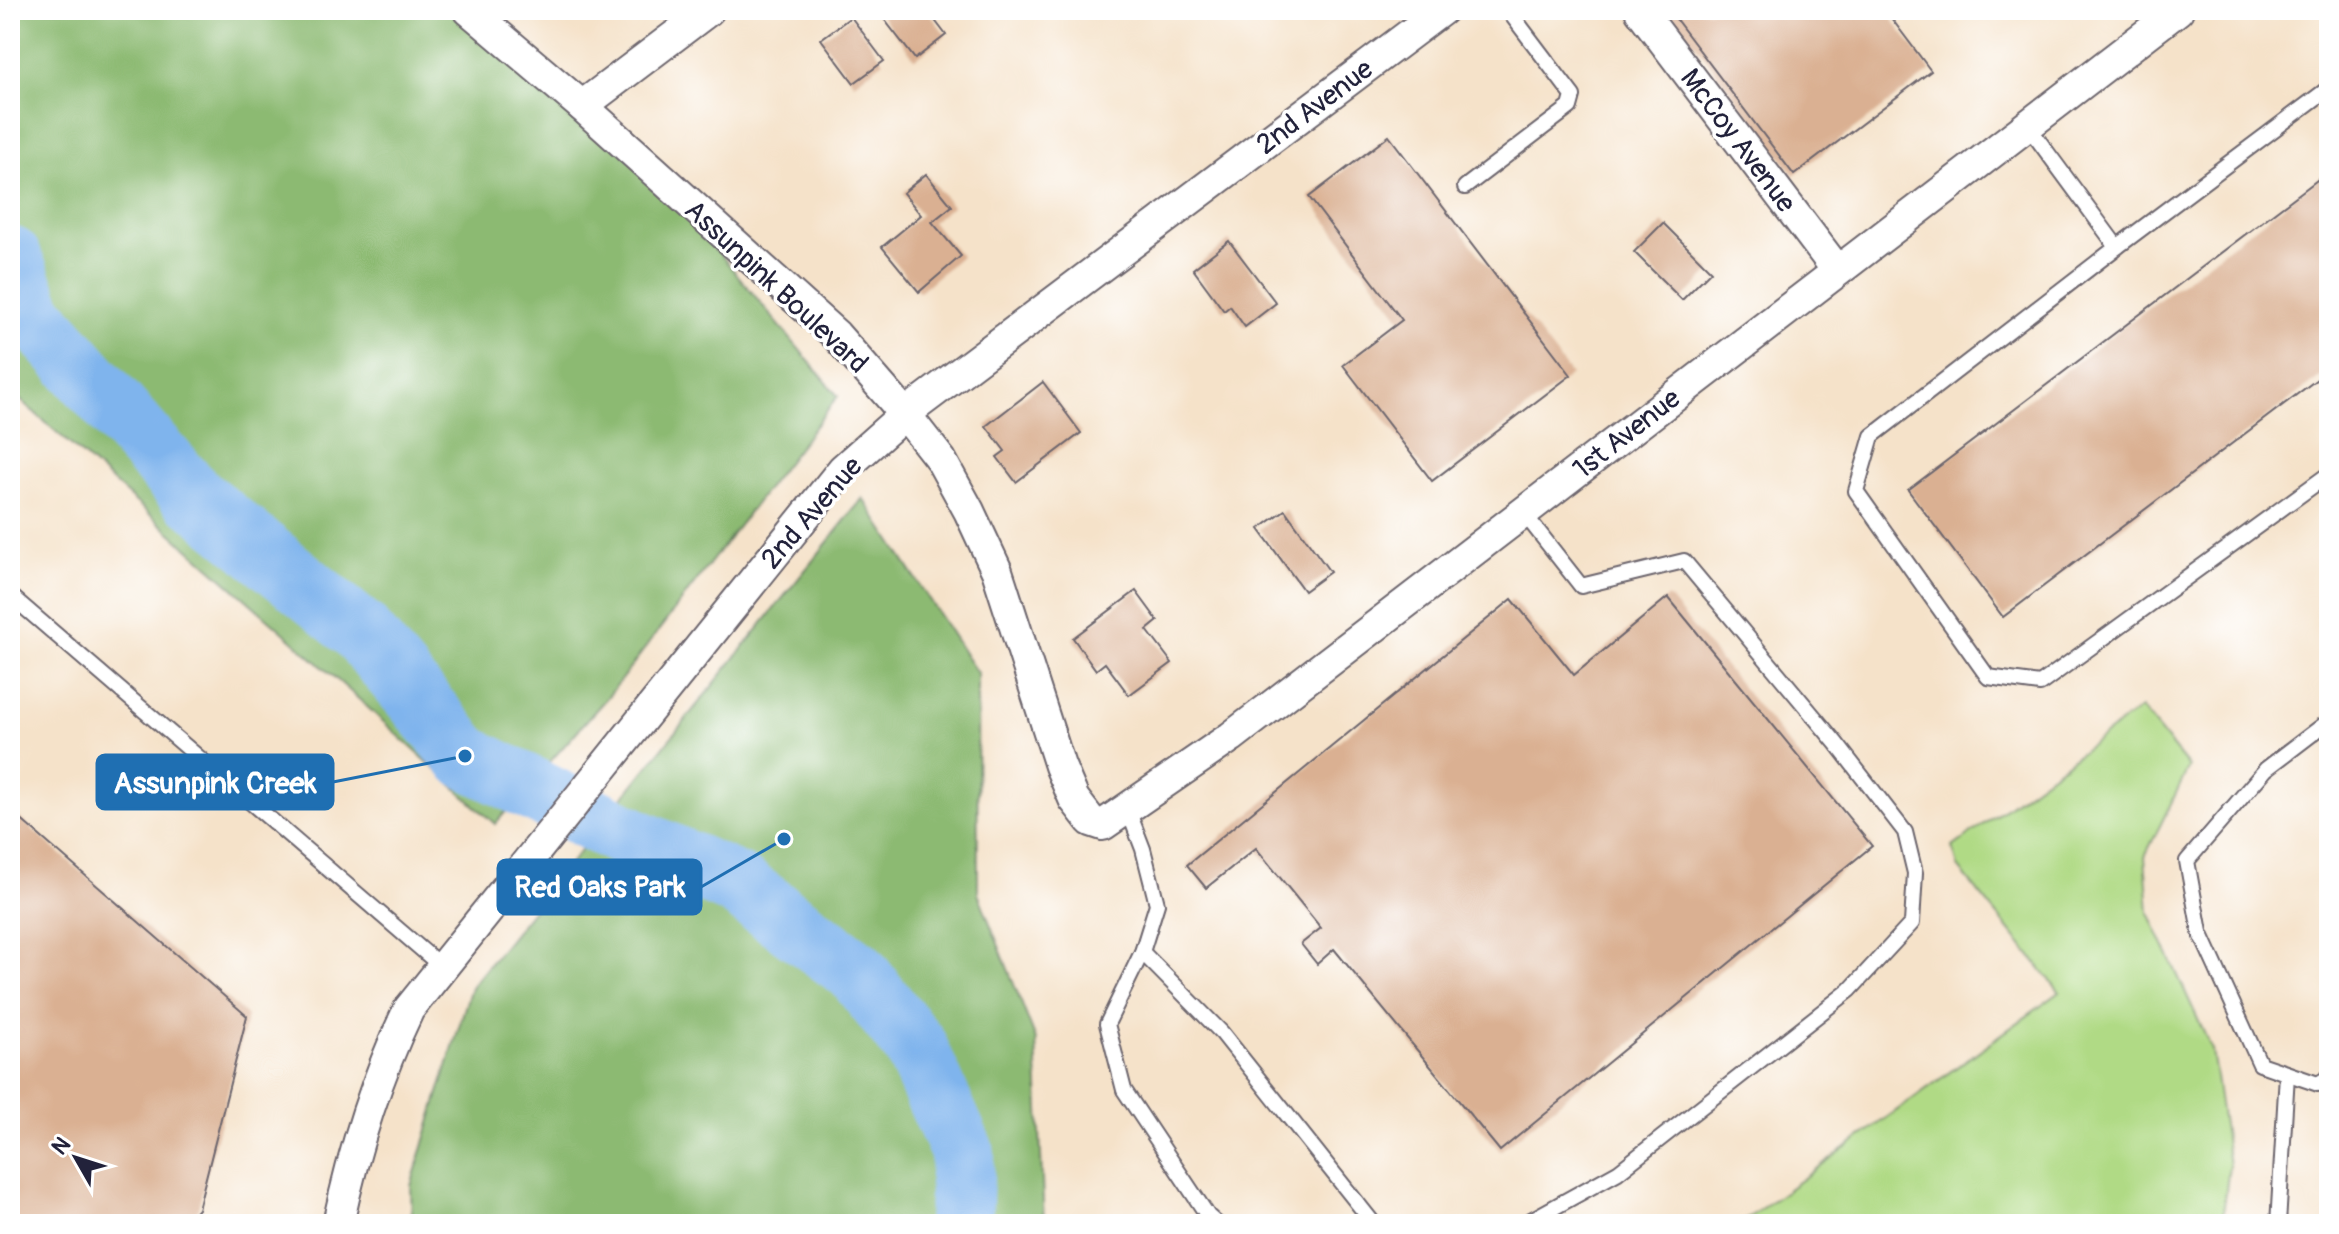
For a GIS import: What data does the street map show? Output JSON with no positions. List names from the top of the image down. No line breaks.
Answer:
{"streets":{"street":["2nd Avenue","McCoy Avenue","Assunpink Boulevard","1st Avenue"]},"crossings":[["2nd Avenue","Assunpink Boulevard"],["McCoy Avenue","1st Avenue"],["Assunpink Boulevard","1st Avenue"]],"places":["Assunpink Creek","Red Oaks Park"],"north":"top left"}
